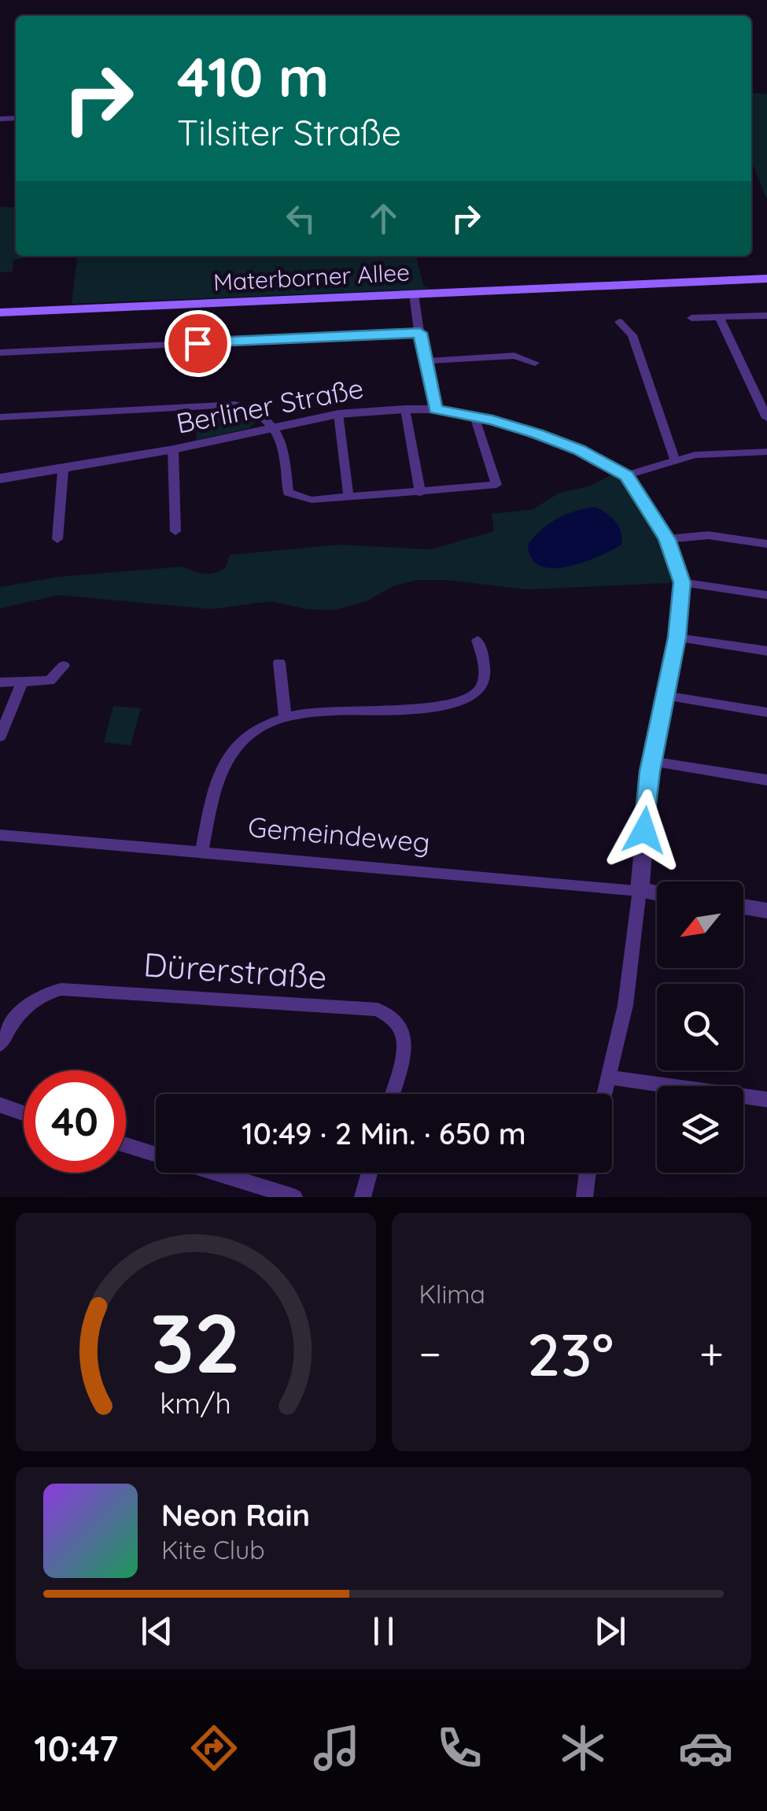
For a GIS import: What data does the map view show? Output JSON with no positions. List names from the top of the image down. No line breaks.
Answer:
{"streets":{"main road":["Materborner Allee"],"street":["Berliner Straße","Gemeindeweg","Dürerstraße"]},"crossings":[["Berliner Straße","Gemeindeweg"]],"north":"bottom left","page":{"turn":["410 m","Tilsiter Straße"],"limit":"40","trip":"10:49 · 2 Min. · 650 m","tile":"Klima","heat":["−","23°","+"],"song":["Neon Rain","Kite Club"],"tabs":"10:47","gauge":["32","km/h"]}}
